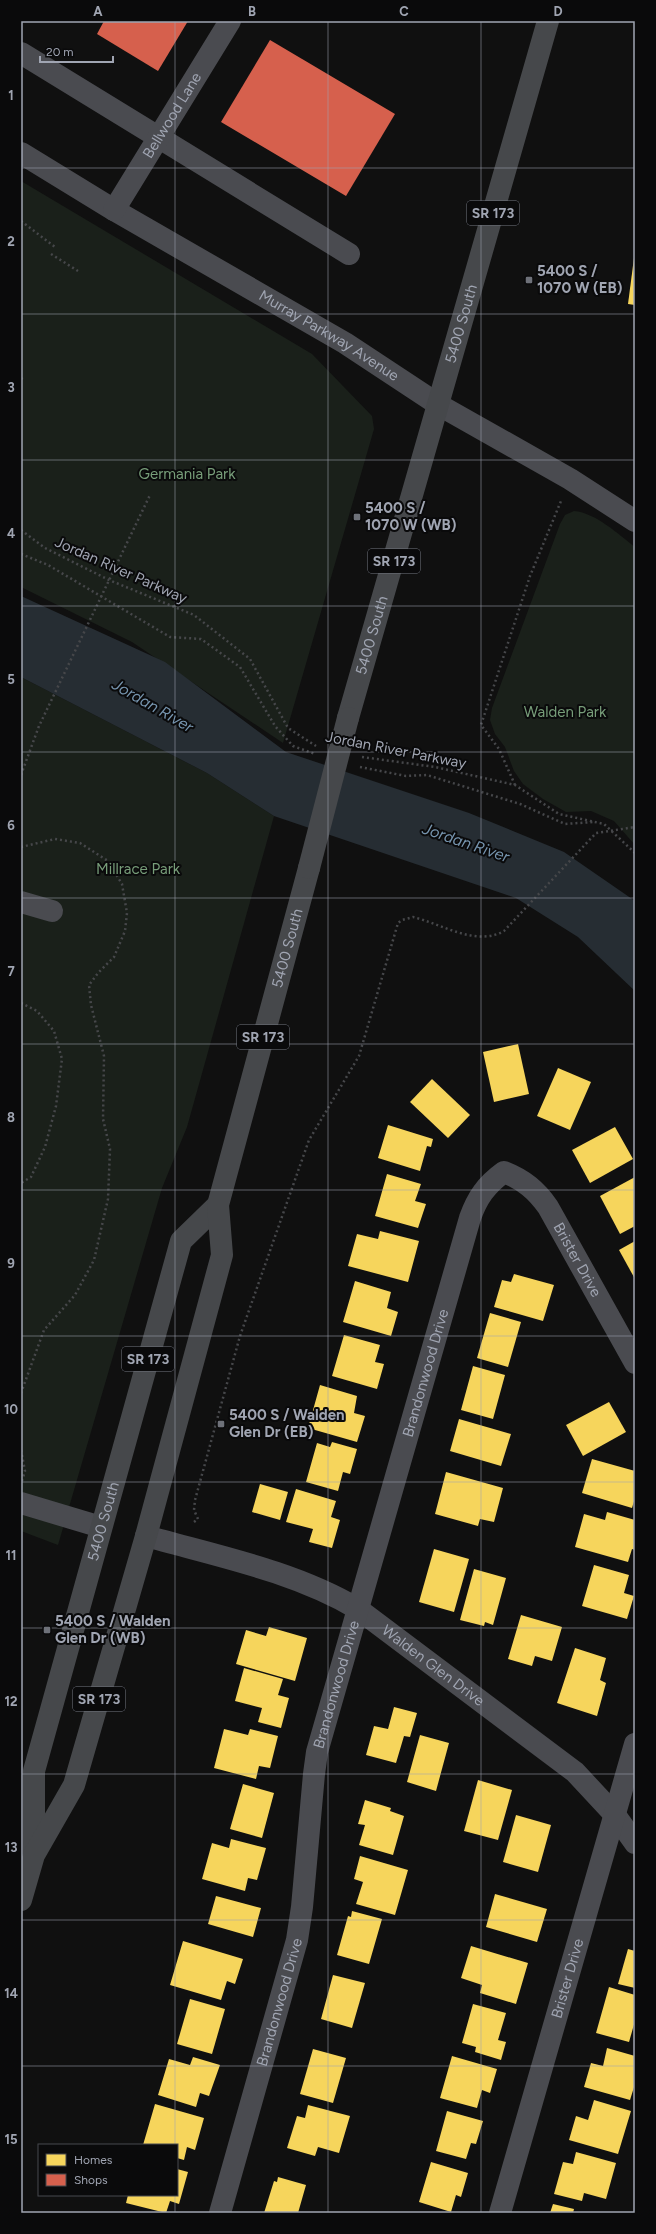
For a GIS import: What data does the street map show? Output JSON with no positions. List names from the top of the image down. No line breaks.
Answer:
{"streets":{"main road":["SR 173","5400 South"],"street":["Bellwood Lane","Murray Parkway Avenue","Brister Drive","Brandonwood Drive","Walden Glen Drive"],"path":["Jordan River Parkway"]},"crossings":[["Bellwood Lane","Murray Parkway Avenue"],["5400 South","Murray Parkway Avenue"],["5400 South","Walden Glen Drive"],["Brister Drive","Brandonwood Drive"],["Brister Drive","Walden Glen Drive"],["Brandonwood Drive","Walden Glen Drive"]],"water":["Jordan River"],"parks":["Germania Park","Walden Park","Millrace Park"],"places":{"transit":["5400 S / 1070 W (EB)","5400 S / 1070 W (WB)","5400 S / Walden Glen Dr (EB)","5400 S / Walden Glen Dr (WB)"]},"legend":["Homes","Shops"],"scale_bar":"20 m","grid":{"columns":["A","B","C","D"],"rows":["1","2","3","4","5","6","7","8","9","10","11","12","13","14","15"]}}
